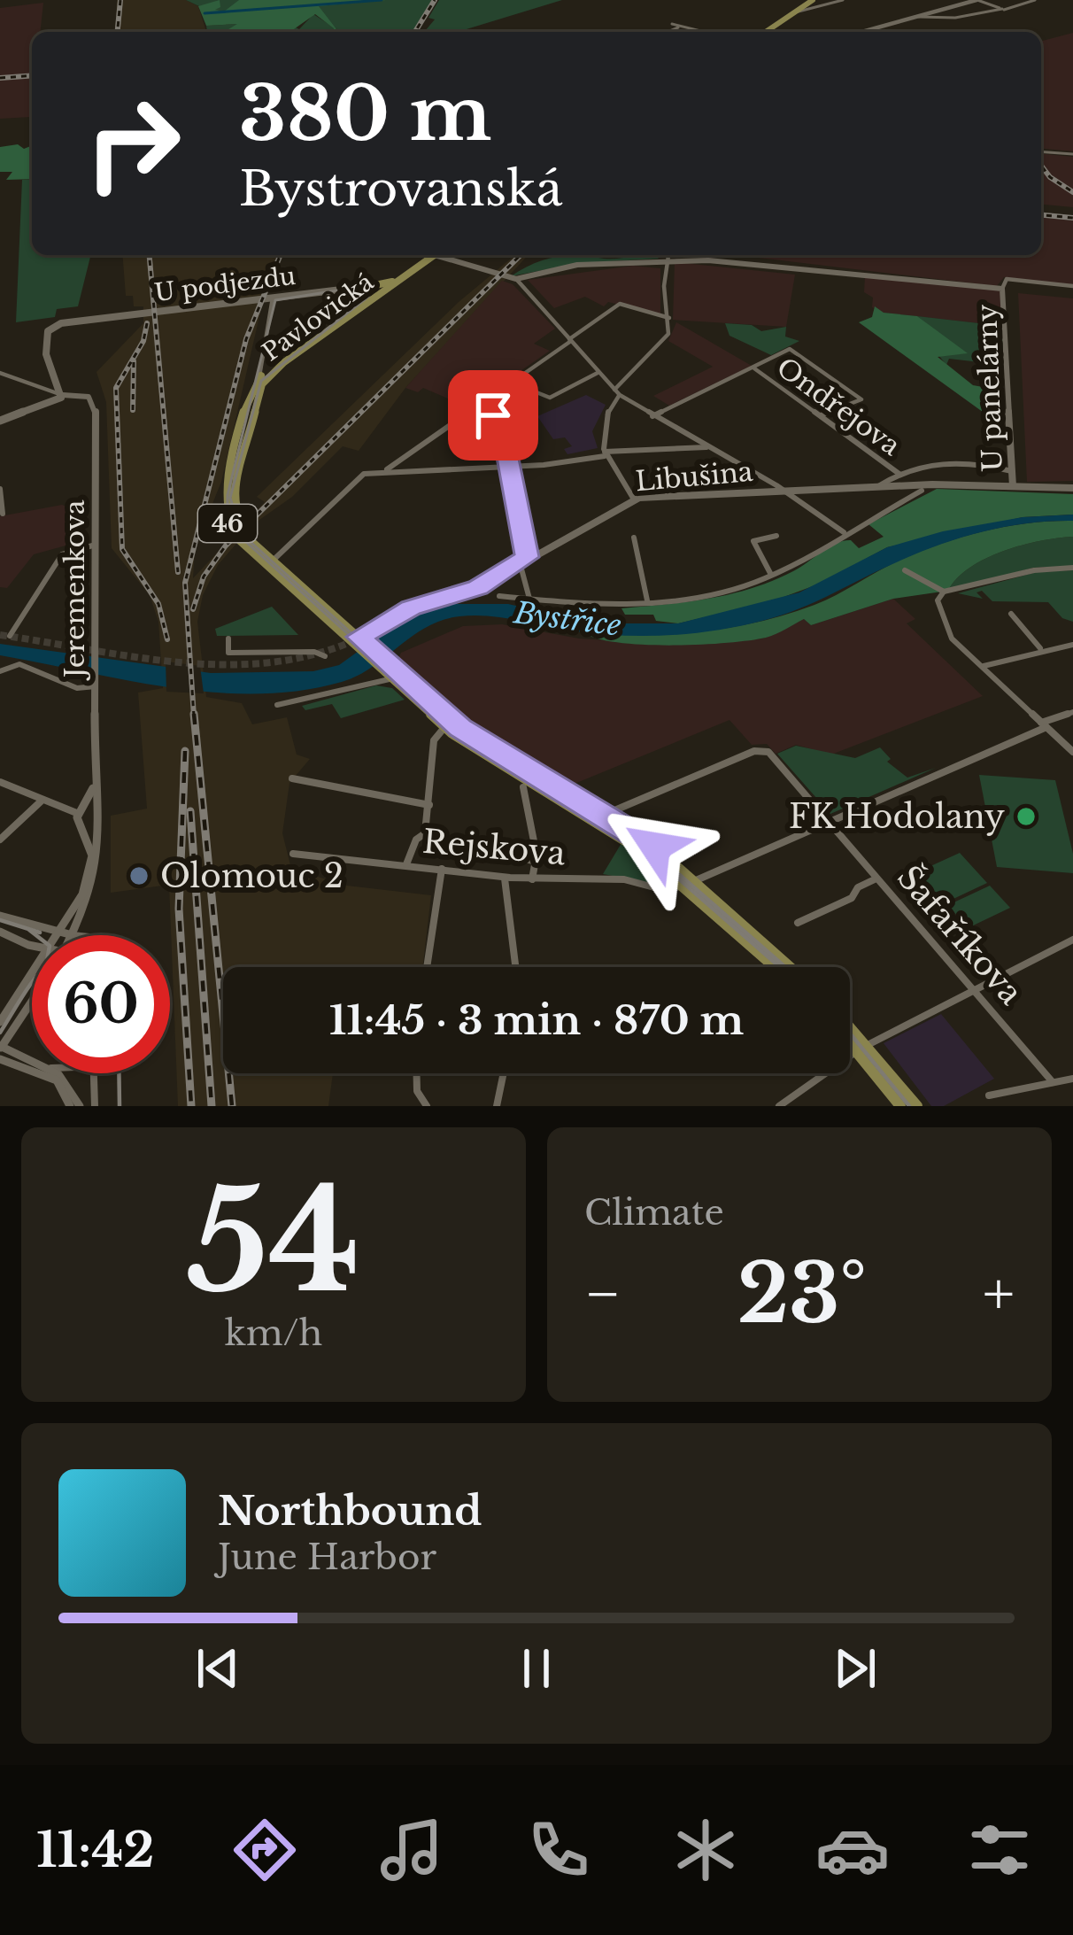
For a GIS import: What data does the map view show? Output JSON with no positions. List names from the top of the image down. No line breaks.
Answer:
{"streets":{"main road":["U podjezdu","Pavlovická","46"],"street":["U panelárny","Ondřejova","Libušina","Jeremenkova","Rejskova","Šafaříkova"]},"crossings":[["U podjezdu","Pavlovická"],["U podjezdu","Jeremenkova"],["Pavlovická","46"],["U panelárny","Libušina"],["Ondřejova","Libušina"],["Libušina","46"]],"water":["Bystřice"],"places":["FK Hodolany","Olomouc 2"],"page":{"turn":["380 m","Bystrovanská"],"limit":"60","trip":"11:45 · 3 min · 870 m","tile":[["54","km/h"],"Climate"],"heat":["−","23°","+"],"song":["Northbound","June Harbor"],"tabs":"11:42"}}
